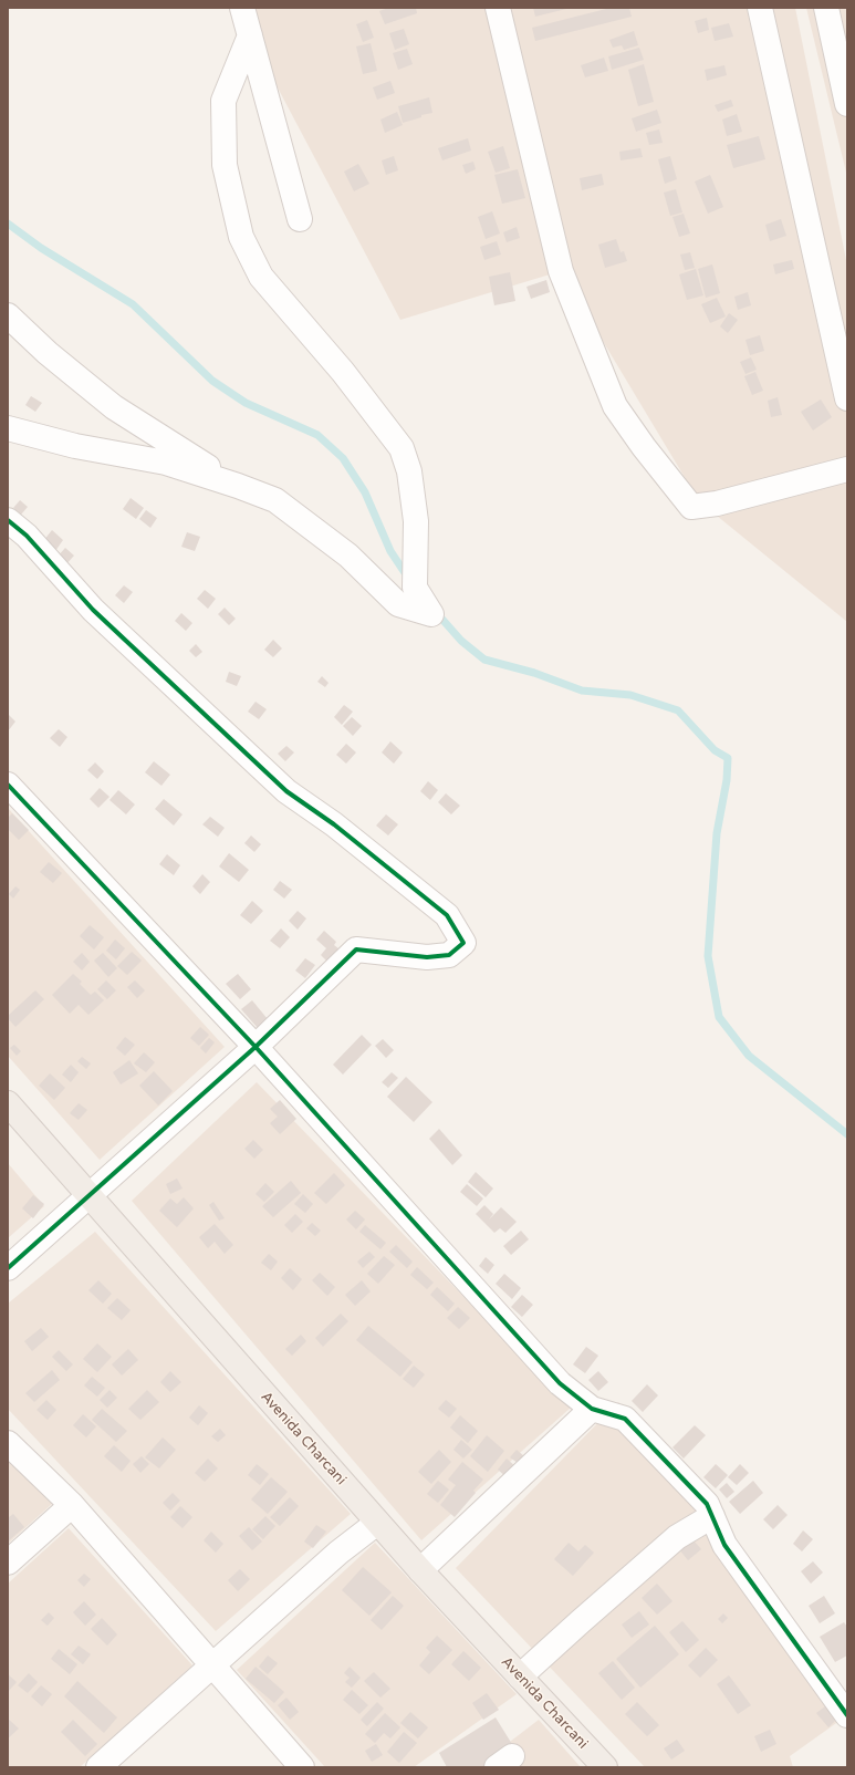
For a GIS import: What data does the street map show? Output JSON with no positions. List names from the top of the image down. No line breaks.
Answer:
{"streets":{"main road":["Avenida Charcani"]}}
